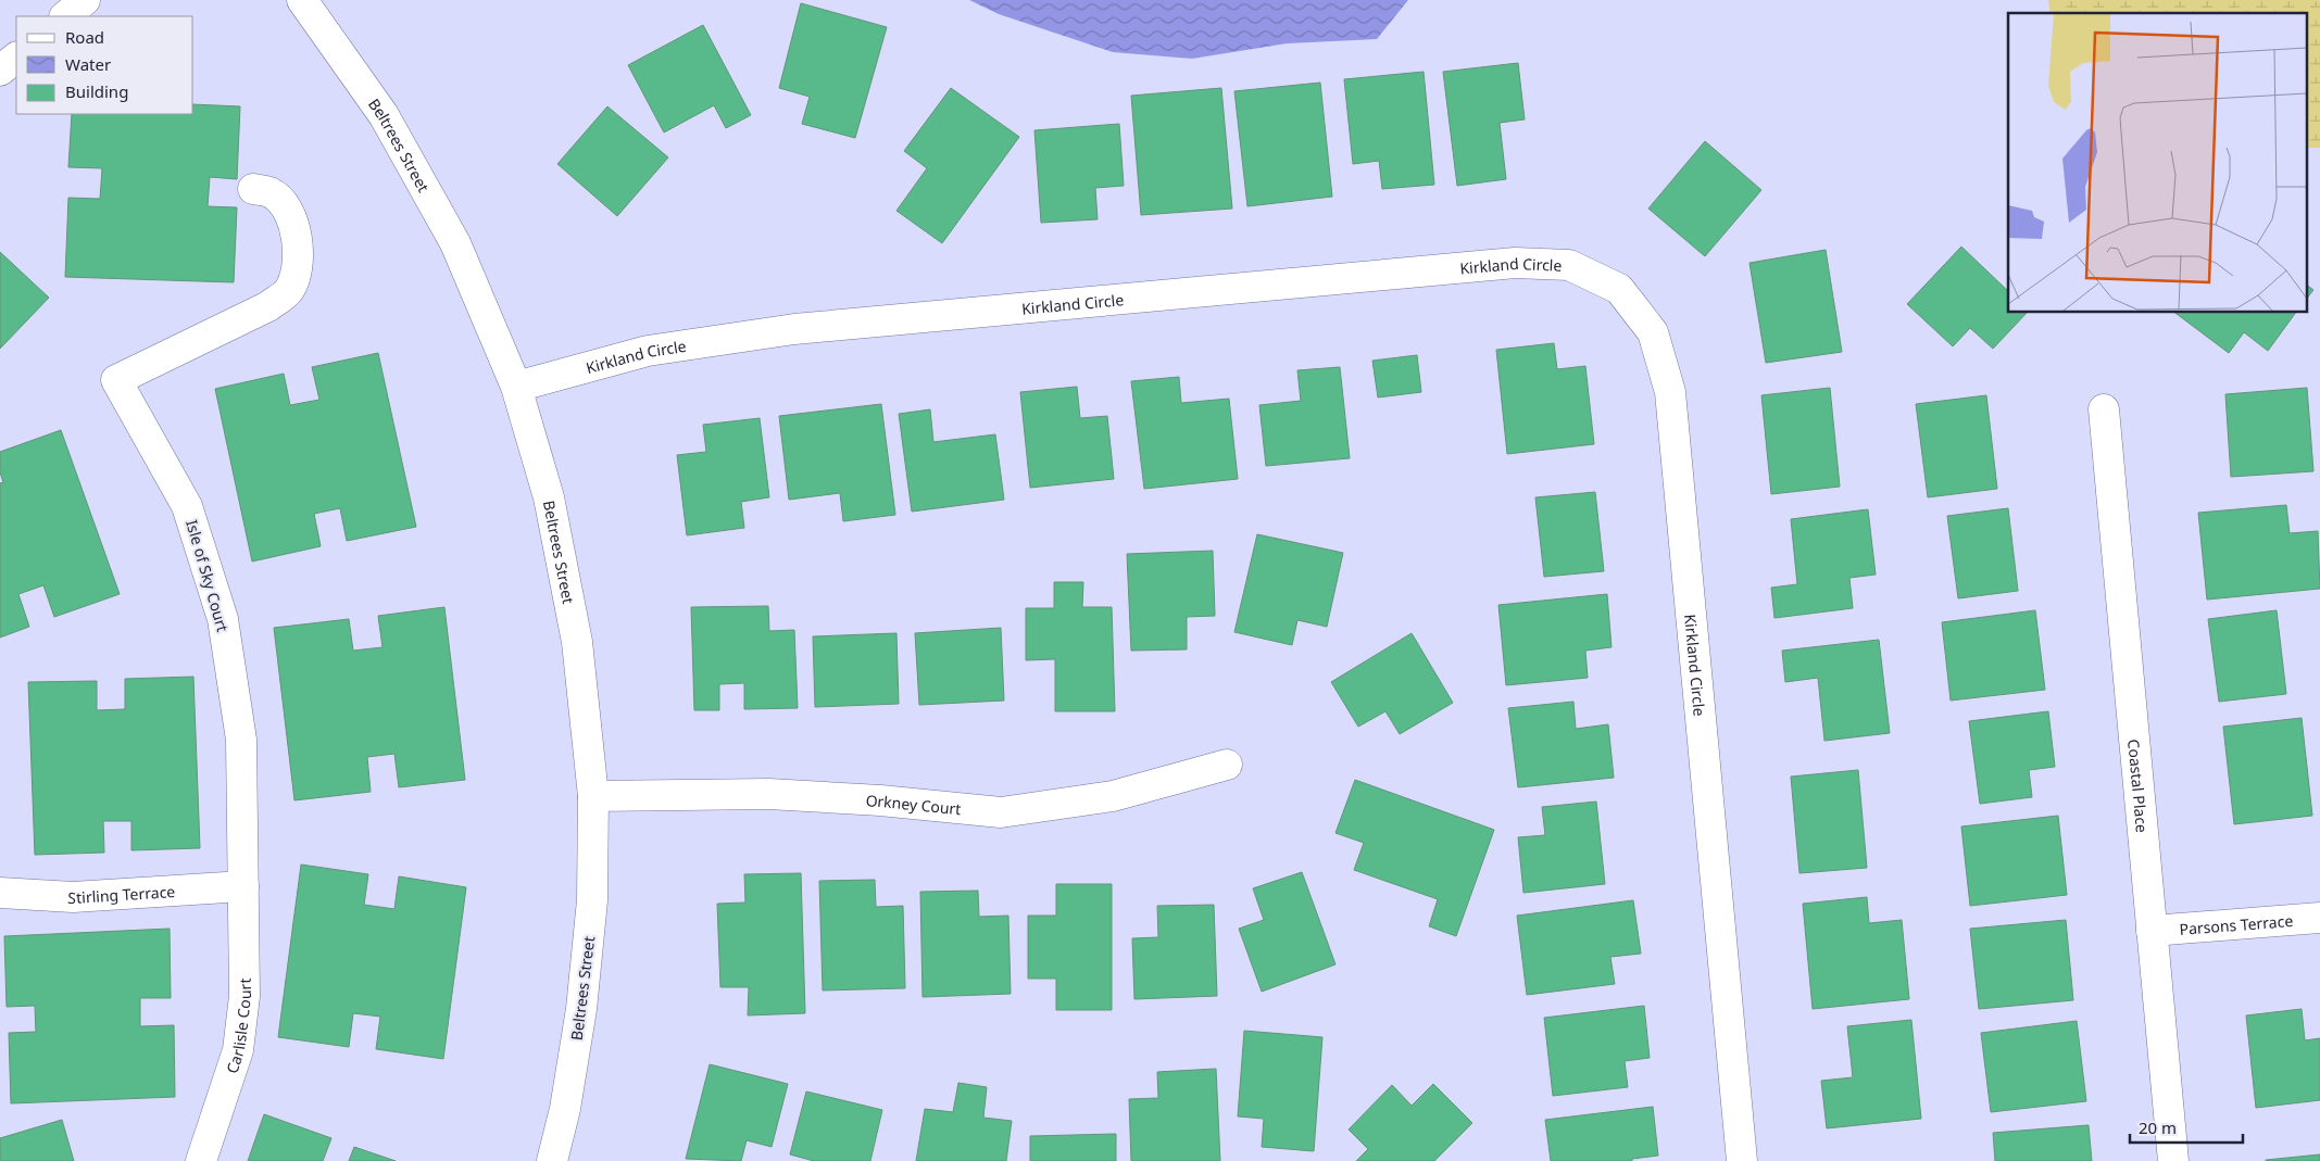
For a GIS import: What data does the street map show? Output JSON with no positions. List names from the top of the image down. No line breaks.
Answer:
{"streets":{"street":["Beltrees Street","Kirkland Circle","Isle of Sky Court","Coastal Place","Orkney Court","Stirling Terrace","Parsons Terrace","Carlisle Court"]},"crossings":[["Beltrees Street","Kirkland Circle"],["Beltrees Street","Orkney Court"],["Isle of Sky Court","Stirling Terrace"],["Isle of Sky Court","Carlisle Court"],["Coastal Place","Parsons Terrace"],["Stirling Terrace","Carlisle Court"]],"legend":["Road","Water","Building"],"scale_bar":"20 m"}
